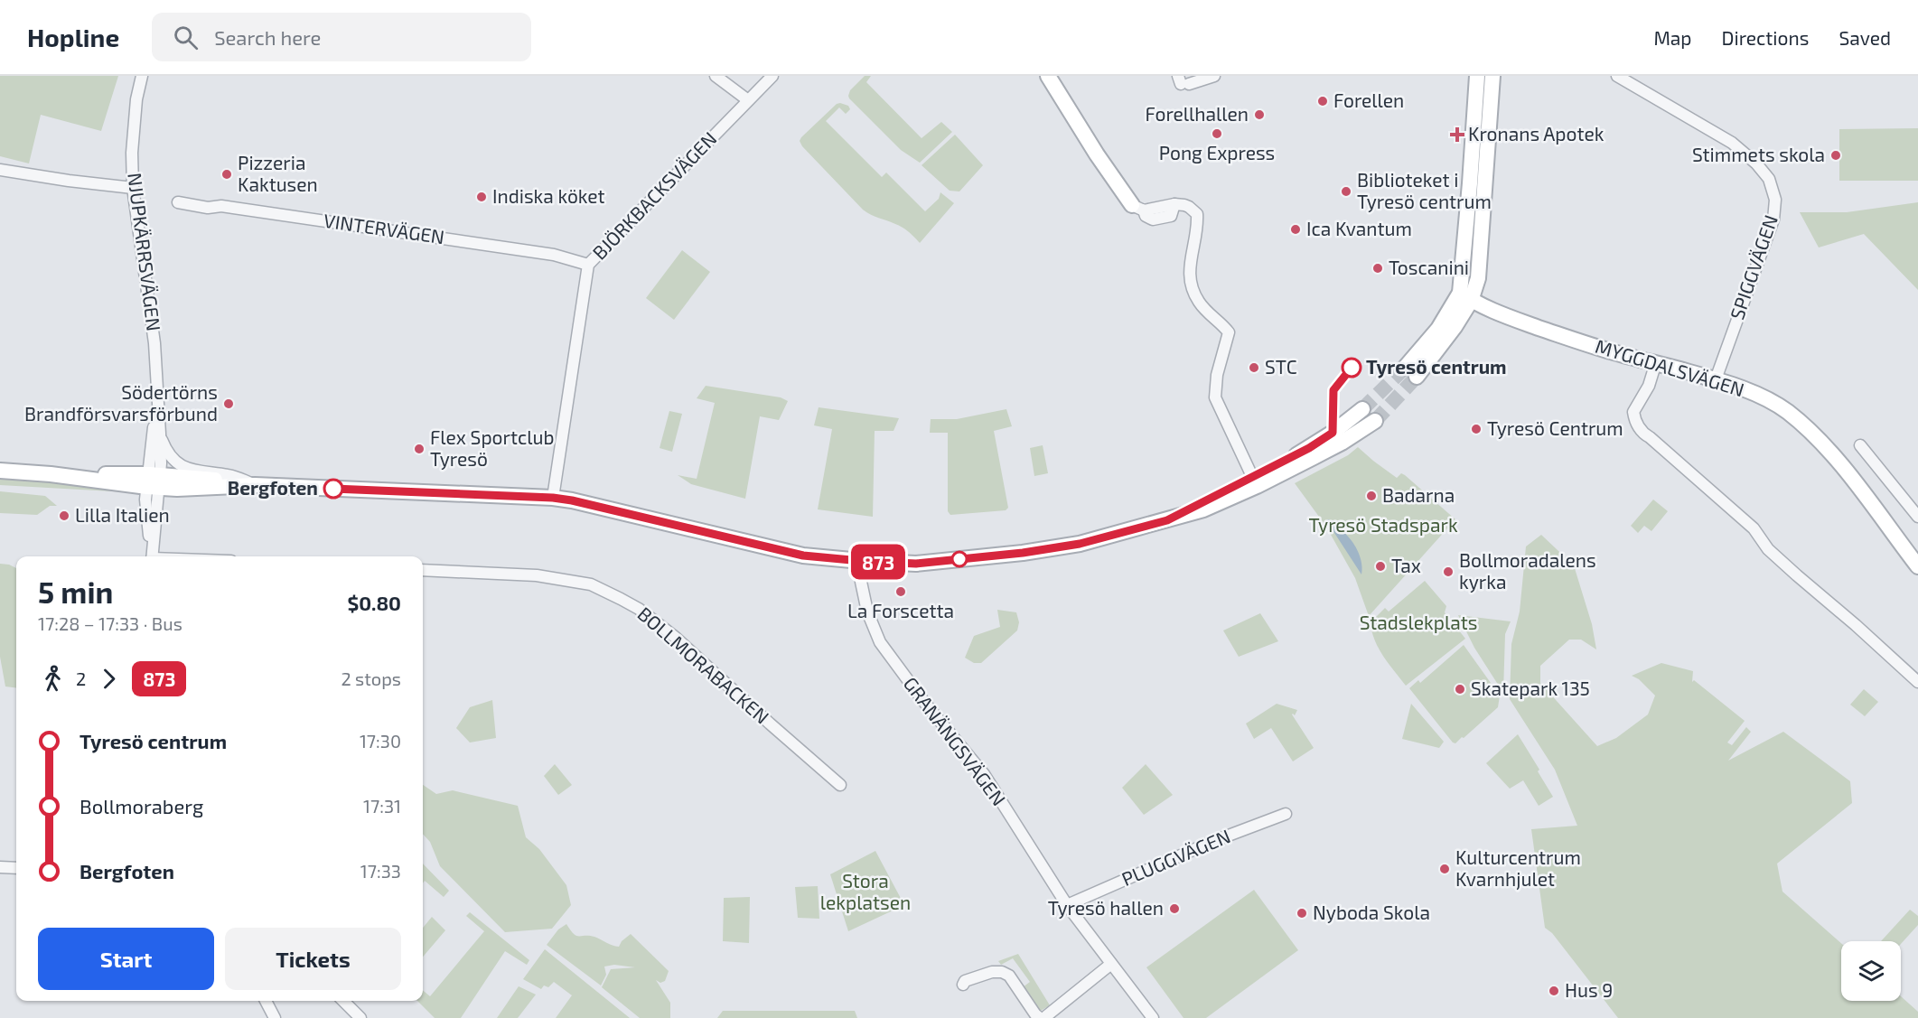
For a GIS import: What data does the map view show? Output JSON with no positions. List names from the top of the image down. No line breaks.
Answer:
{"streets":{"street":["BJÖRKBACKSVÄGEN","VINTERVÄGEN","NJUPKÄRRSVÄGEN","SPIGGVÄGEN","MYGGDALSVÄGEN","BOLLMORABACKEN","GRANÄNGSVÄGEN","PLUGGVÄGEN"]},"crossings":[["BJÖRKBACKSVÄGEN","VINTERVÄGEN"],["SPIGGVÄGEN","MYGGDALSVÄGEN"],["GRANÄNGSVÄGEN","PLUGGVÄGEN"]],"parks":["Tyresö Stadspark","Stadslekplats","Stora lekplatsen"],"places":{"other":["Forellen","Forellhallen","Pong Express","Stimmets skola","Pizzeria Kaktusen","Biblioteket i Tyresö centrum","Indiska köket","Ica Kvantum","Toscanini","STC","Tyresö centrum","Södertörns Brandförsvarsförbund","Tyresö Centrum","Flex Sportclub Tyresö","Bergfoten","Badarna","Lilla Italien","Tax","Bollmoradalens kyrka","La Forscetta","Skatepark 135","Kulturcentrum Kvarnhjulet","Tyresö hallen","Nyboda Skola","Hus 9"],"health":["Kronans Apotek"]},"lines":["bus line 873"],"page":{"header":"Hopline","search":"Search here","nav":["Map","Directions","Saved"],"on_map":"873","heading":["5 min","17:28 – 17:33 · Bus","$0.80"],"legs":["2","873","2 stops"],"list":[{"name":"Tyresö centrum","value":"17:30"},{"name":"Bollmoraberg","value":"17:31"},{"name":"Bergfoten","value":"17:33"}],"buttons":["Start","Tickets"]}}
